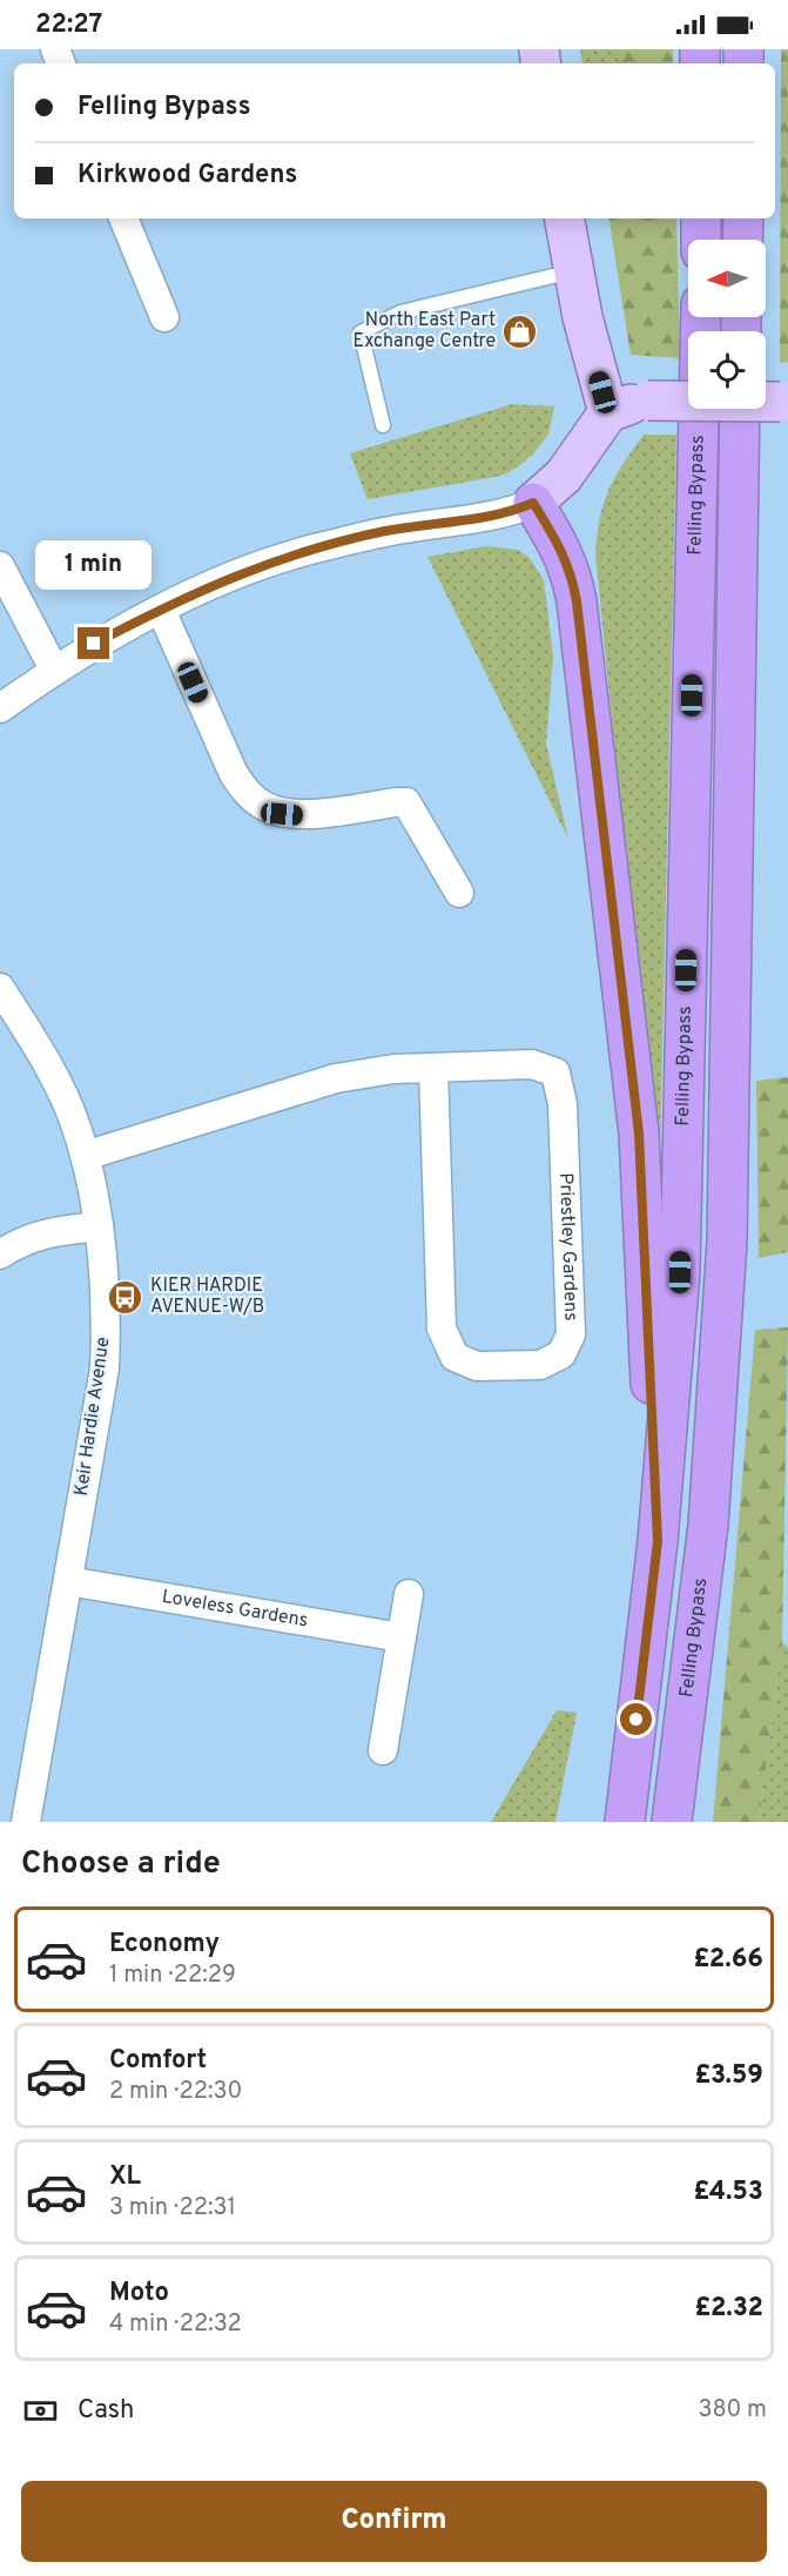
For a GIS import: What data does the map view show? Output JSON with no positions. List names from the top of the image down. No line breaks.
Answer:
{"streets":{"highway":["Felling Bypass"],"street":["Priestley Gardens","Keir Hardie Avenue","Loveless Gardens"]},"crossings":[["Priestley Gardens","Keir Hardie Avenue"],["Keir Hardie Avenue","Loveless Gardens"]],"places":{"shop":["North East Part Exchange Centre"],"bus stop":["KIER HARDIE AVENUE-W/B"]},"north":"left","page":{"status":"22:27","banner":["Felling Bypass","Kirkwood Gardens"],"bubble":"1 min","heading":"Choose a ride","list":[{"name":"Economy","note":"1 min · 22:29","value":"£2.66"},{"name":"Comfort","note":"2 min · 22:30","value":"£3.59"},{"name":"XL","note":"3 min · 22:31","value":"£4.53"},{"name":"Moto","note":"4 min · 22:32","value":"£2.32"}],"pay":["Cash","380 m"],"buttons":"Confirm"}}
